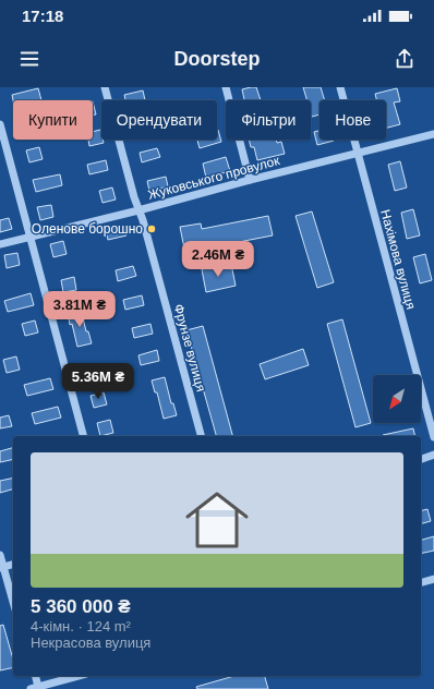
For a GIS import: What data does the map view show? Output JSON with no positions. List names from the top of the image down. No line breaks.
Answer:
{"streets":{"street":["Жуковського провулок","Нахімова вулиця","Фрунзе вулиця"]},"crossings":[["Жуковського провулок","Нахімова вулиця"],["Жуковського провулок","Фрунзе вулиця"]],"places":["Оленове борошно"],"north":"bottom left","page":{"status":"17:18","header":"Doorstep","chip":["Купити","Орендувати","Фільтри","Нове"],"price":["2.46M ₴","3.81M ₴","5.36M ₴"],"list":[{"name":"5 360 000 ₴","note":"4-кімн. · 124 m² · Некрасова вулиця"}]}}
